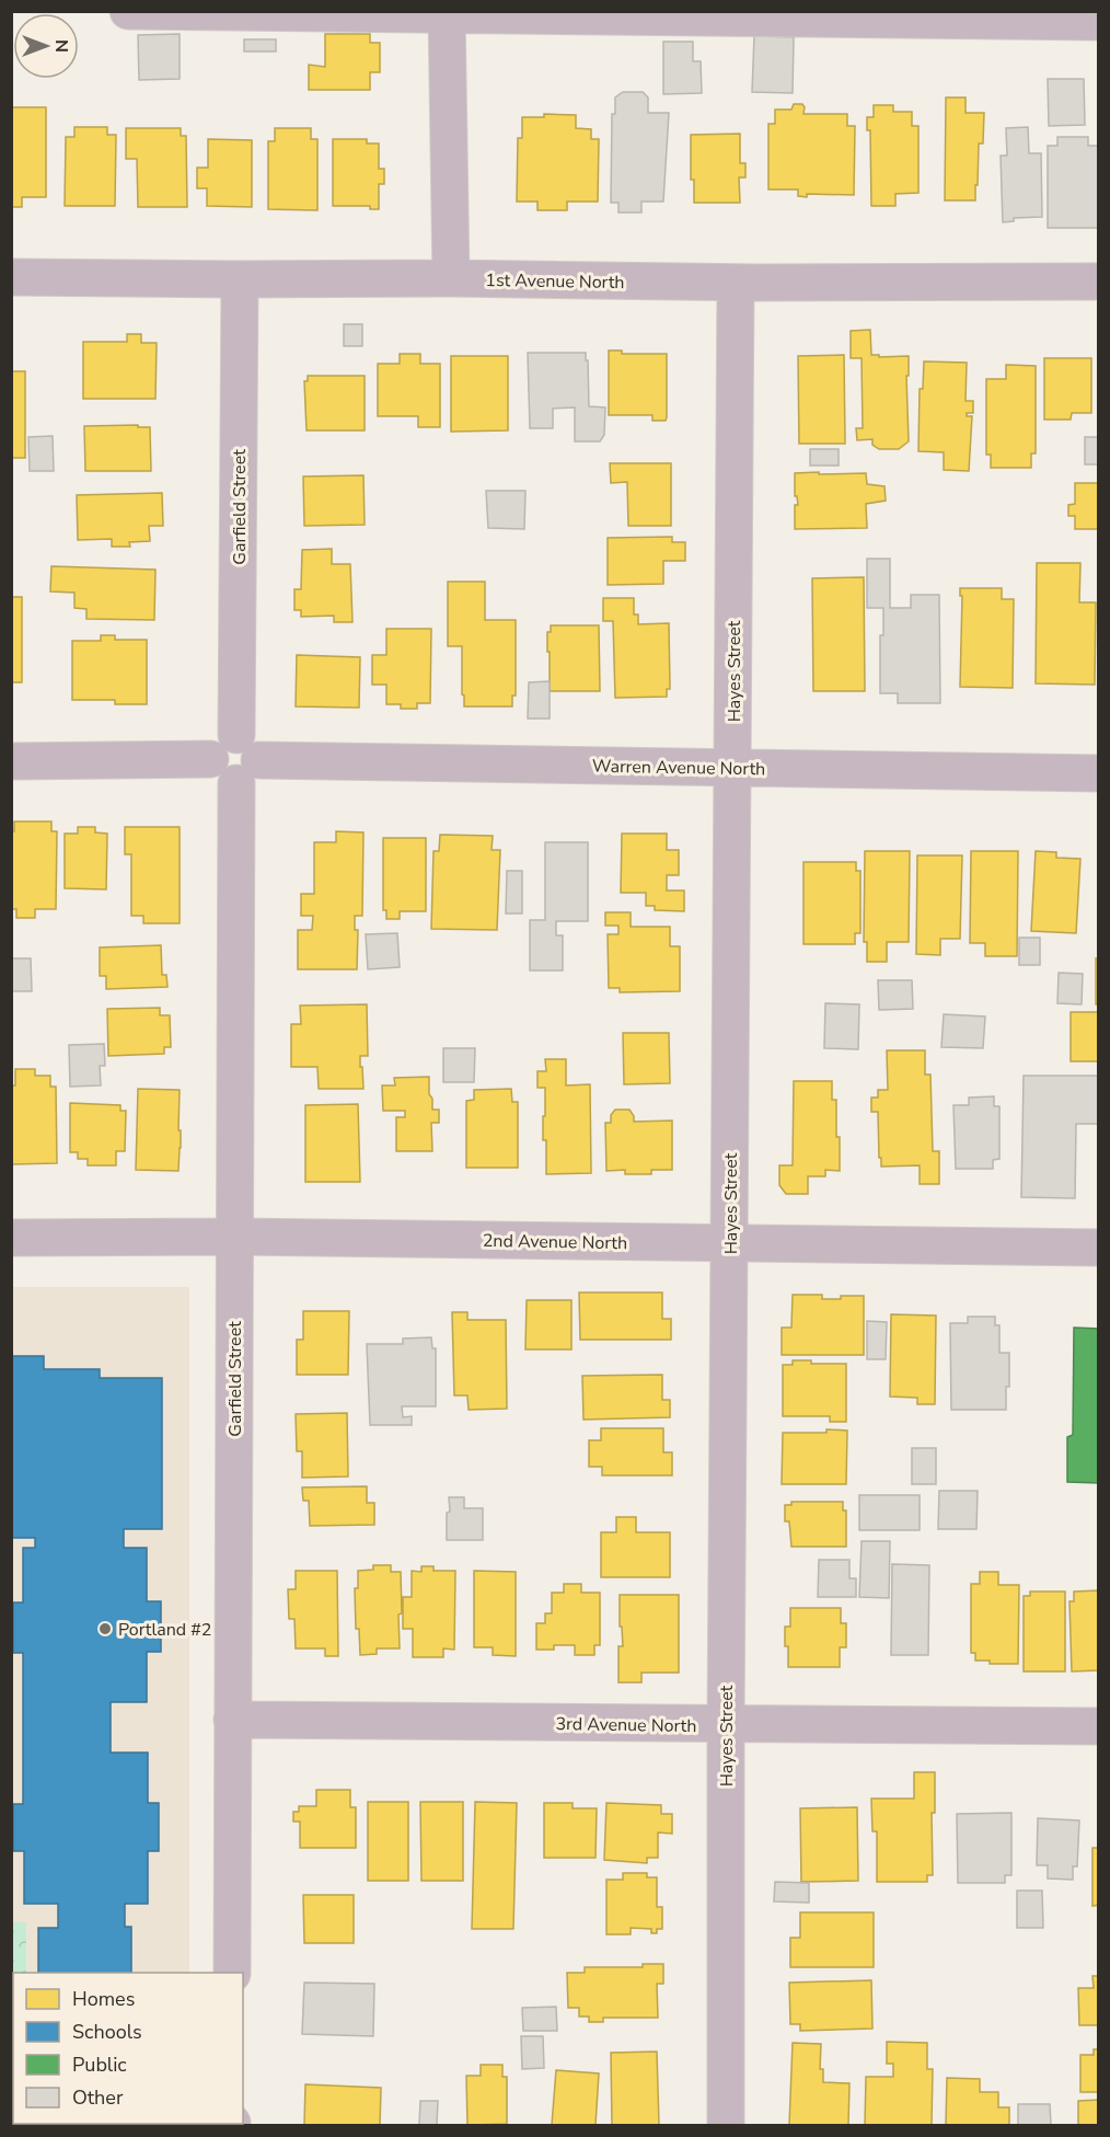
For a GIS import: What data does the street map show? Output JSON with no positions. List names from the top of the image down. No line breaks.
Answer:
{"streets":{"street":["1st Avenue North","Garfield Street","Hayes Street","Warren Avenue North","2nd Avenue North","3rd Avenue North"]},"crossings":[["1st Avenue North","Garfield Street"],["1st Avenue North","Hayes Street"],["Garfield Street","Warren Avenue North"],["Garfield Street","2nd Avenue North"],["Garfield Street","3rd Avenue North"],["Hayes Street","Warren Avenue North"],["Hayes Street","2nd Avenue North"],["Hayes Street","3rd Avenue North"]],"places":["Portland #2"],"legend":["Homes","Schools","Public","Other"],"north":"right"}
